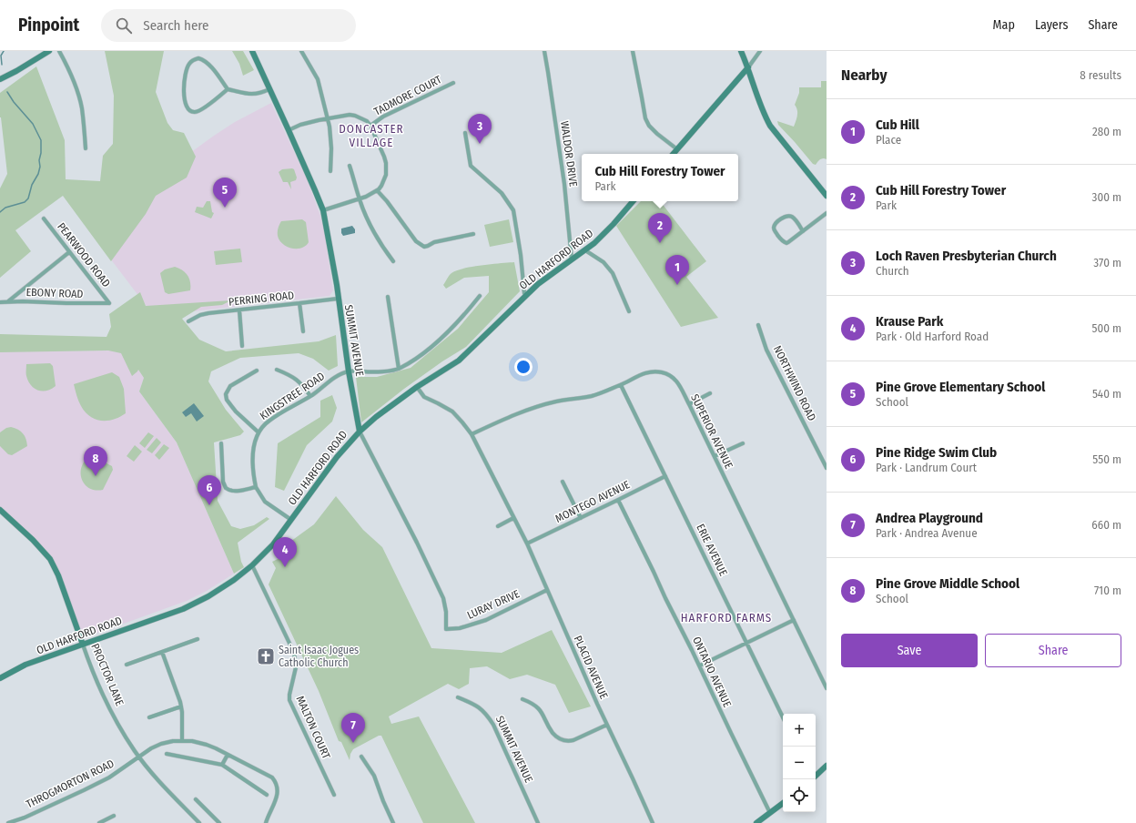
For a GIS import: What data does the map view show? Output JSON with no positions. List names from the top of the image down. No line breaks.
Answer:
{"streets":{"street":["TADMORE COURT","WALDOR DRIVE","PEARWOOD ROAD","OLD HARFORD ROAD","EBONY ROAD","PERRING ROAD","SUMMIT AVENUE","NORTHWIND ROAD","KINGSTREE ROAD","SUPERIOR AVENUE","MONTEGO AVENUE","ERIE AVENUE","LURAY DRIVE","PLACID AVENUE","ONTARIO AVENUE","PROCTOR LANE","MALTON COURT","THROGMORTON ROAD"]},"crossings":[["TADMORE COURT","SUMMIT AVENUE"],["WALDOR DRIVE","OLD HARFORD ROAD"],["PEARWOOD ROAD","EBONY ROAD"],["OLD HARFORD ROAD","SUMMIT AVENUE"],["OLD HARFORD ROAD","PLACID AVENUE"],["OLD HARFORD ROAD","PROCTOR LANE"],["OLD HARFORD ROAD","MALTON COURT"],["PERRING ROAD","SUMMIT AVENUE"],["SUMMIT AVENUE","KINGSTREE ROAD"],["SUMMIT AVENUE","LURAY DRIVE"],["SUPERIOR AVENUE","ERIE AVENUE"],["SUPERIOR AVENUE","PLACID AVENUE"],["MONTEGO AVENUE","ERIE AVENUE"],["MONTEGO AVENUE","PLACID AVENUE"],["MONTEGO AVENUE","ONTARIO AVENUE"],["LURAY DRIVE","PLACID AVENUE"],["PROCTOR LANE","THROGMORTON ROAD"]],"districts":["DONCASTER VILLAGE","HARFORD FARMS"],"places":{"church":["Saint Isaac Jogues Catholic Church"]},"page":{"header":"Pinpoint","search":"Search here","nav":["Map","Layers","Share"],"heading":["Nearby","8 results"],"list":[{"mark":"1","name":"Cub Hill","note":"Place","value":"280 m"},{"mark":"2","name":"Cub Hill Forestry Tower","note":"Park","value":"300 m"},{"mark":"3","name":"Loch Raven Presbyterian Church","note":"Church","value":"370 m"},{"mark":"4","name":"Krause Park","note":"Park · Old Harford Road","value":"500 m"},{"mark":"5","name":"Pine Grove Elementary School","note":"School","value":"540 m"},{"mark":"6","name":"Pine Ridge Swim Club","note":"Park · Landrum Court","value":"550 m"},{"mark":"7","name":"Andrea Playground","note":"Park · Andrea Avenue","value":"660 m"},{"mark":"8","name":"Pine Grove Middle School","note":"School","value":"710 m"}],"pins":["3","5","2","1","8","6","4","7"],"popup":["Cub Hill Forestry Tower","Park"],"buttons":["Save","Share"],"map_buttons":["+","−"]}}
